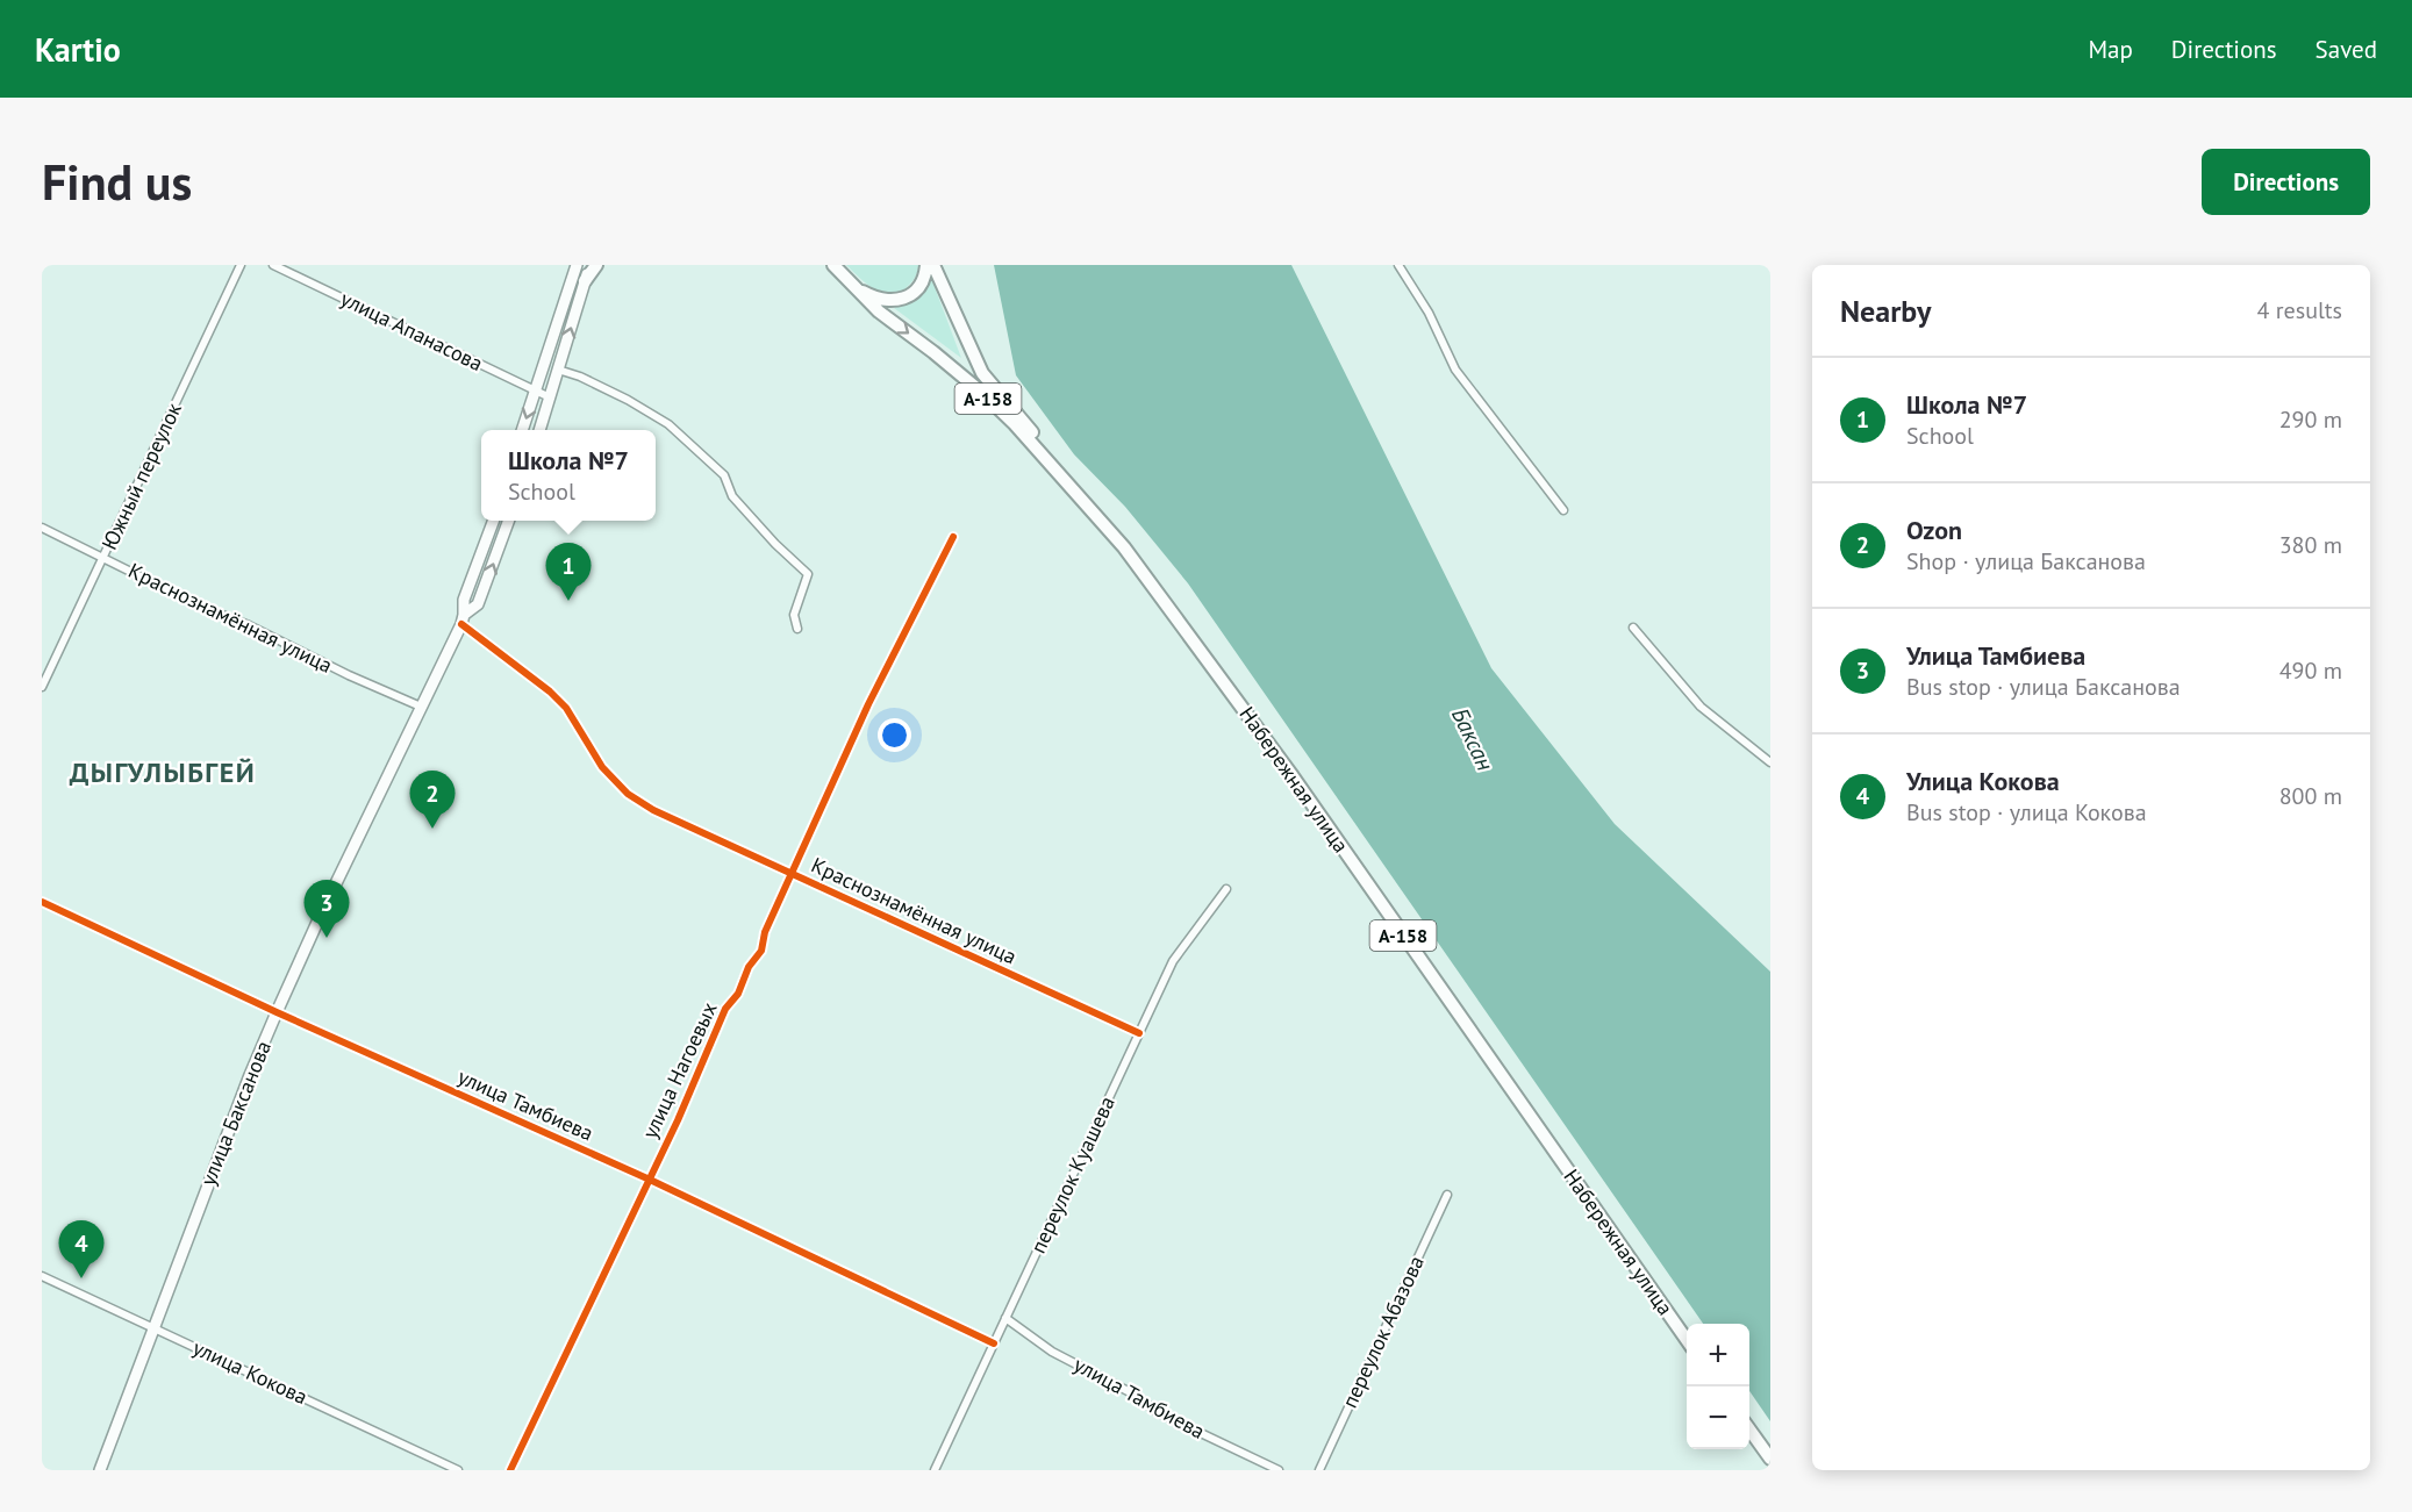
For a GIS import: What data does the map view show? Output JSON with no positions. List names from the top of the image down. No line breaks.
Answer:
{"streets":{"main road":["А-158","Набережная улица","улица Баксанова"],"street":["улица Апанасова","Южный переулок","Краснознамённая улица","улица Нагоевых","улица Тамбиева","переулок Куашева","переулок Абазова","улица Кокова"]},"crossings":[["А-158","Набережная улица"],["Южный переулок","Краснознамённая улица"],["Краснознамённая улица","улица Нагоевых"],["Краснознамённая улица","улица Баксанова"],["Краснознамённая улица","переулок Куашева"],["улица Нагоевых","улица Тамбиева"],["улица Тамбиева","улица Баксанова"],["улица Тамбиева","переулок Куашева"],["улица Баксанова","улица Кокова"]],"districts":["ДЫГУЛЫБГЕЙ"],"water":["Баксан"],"page":{"header":"Kartio","nav":["Map","Directions","Saved"],"buttons":"Directions","title":"Find us","heading":["Nearby","4 results"],"list":[{"mark":"1","name":"Школа №7","note":"School","value":"290 m"},{"mark":"2","name":"Ozon","note":"Shop · улица Баксанова","value":"380 m"},{"mark":"3","name":"Улица Тамбиева","note":"Bus stop · улица Баксанова","value":"490 m"},{"mark":"4","name":"Улица Кокова","note":"Bus stop · улица Кокова","value":"800 m"}],"popup":["Школа №7","School"],"pins":["1","2","3","4"],"map_buttons":["+","−"]}}
